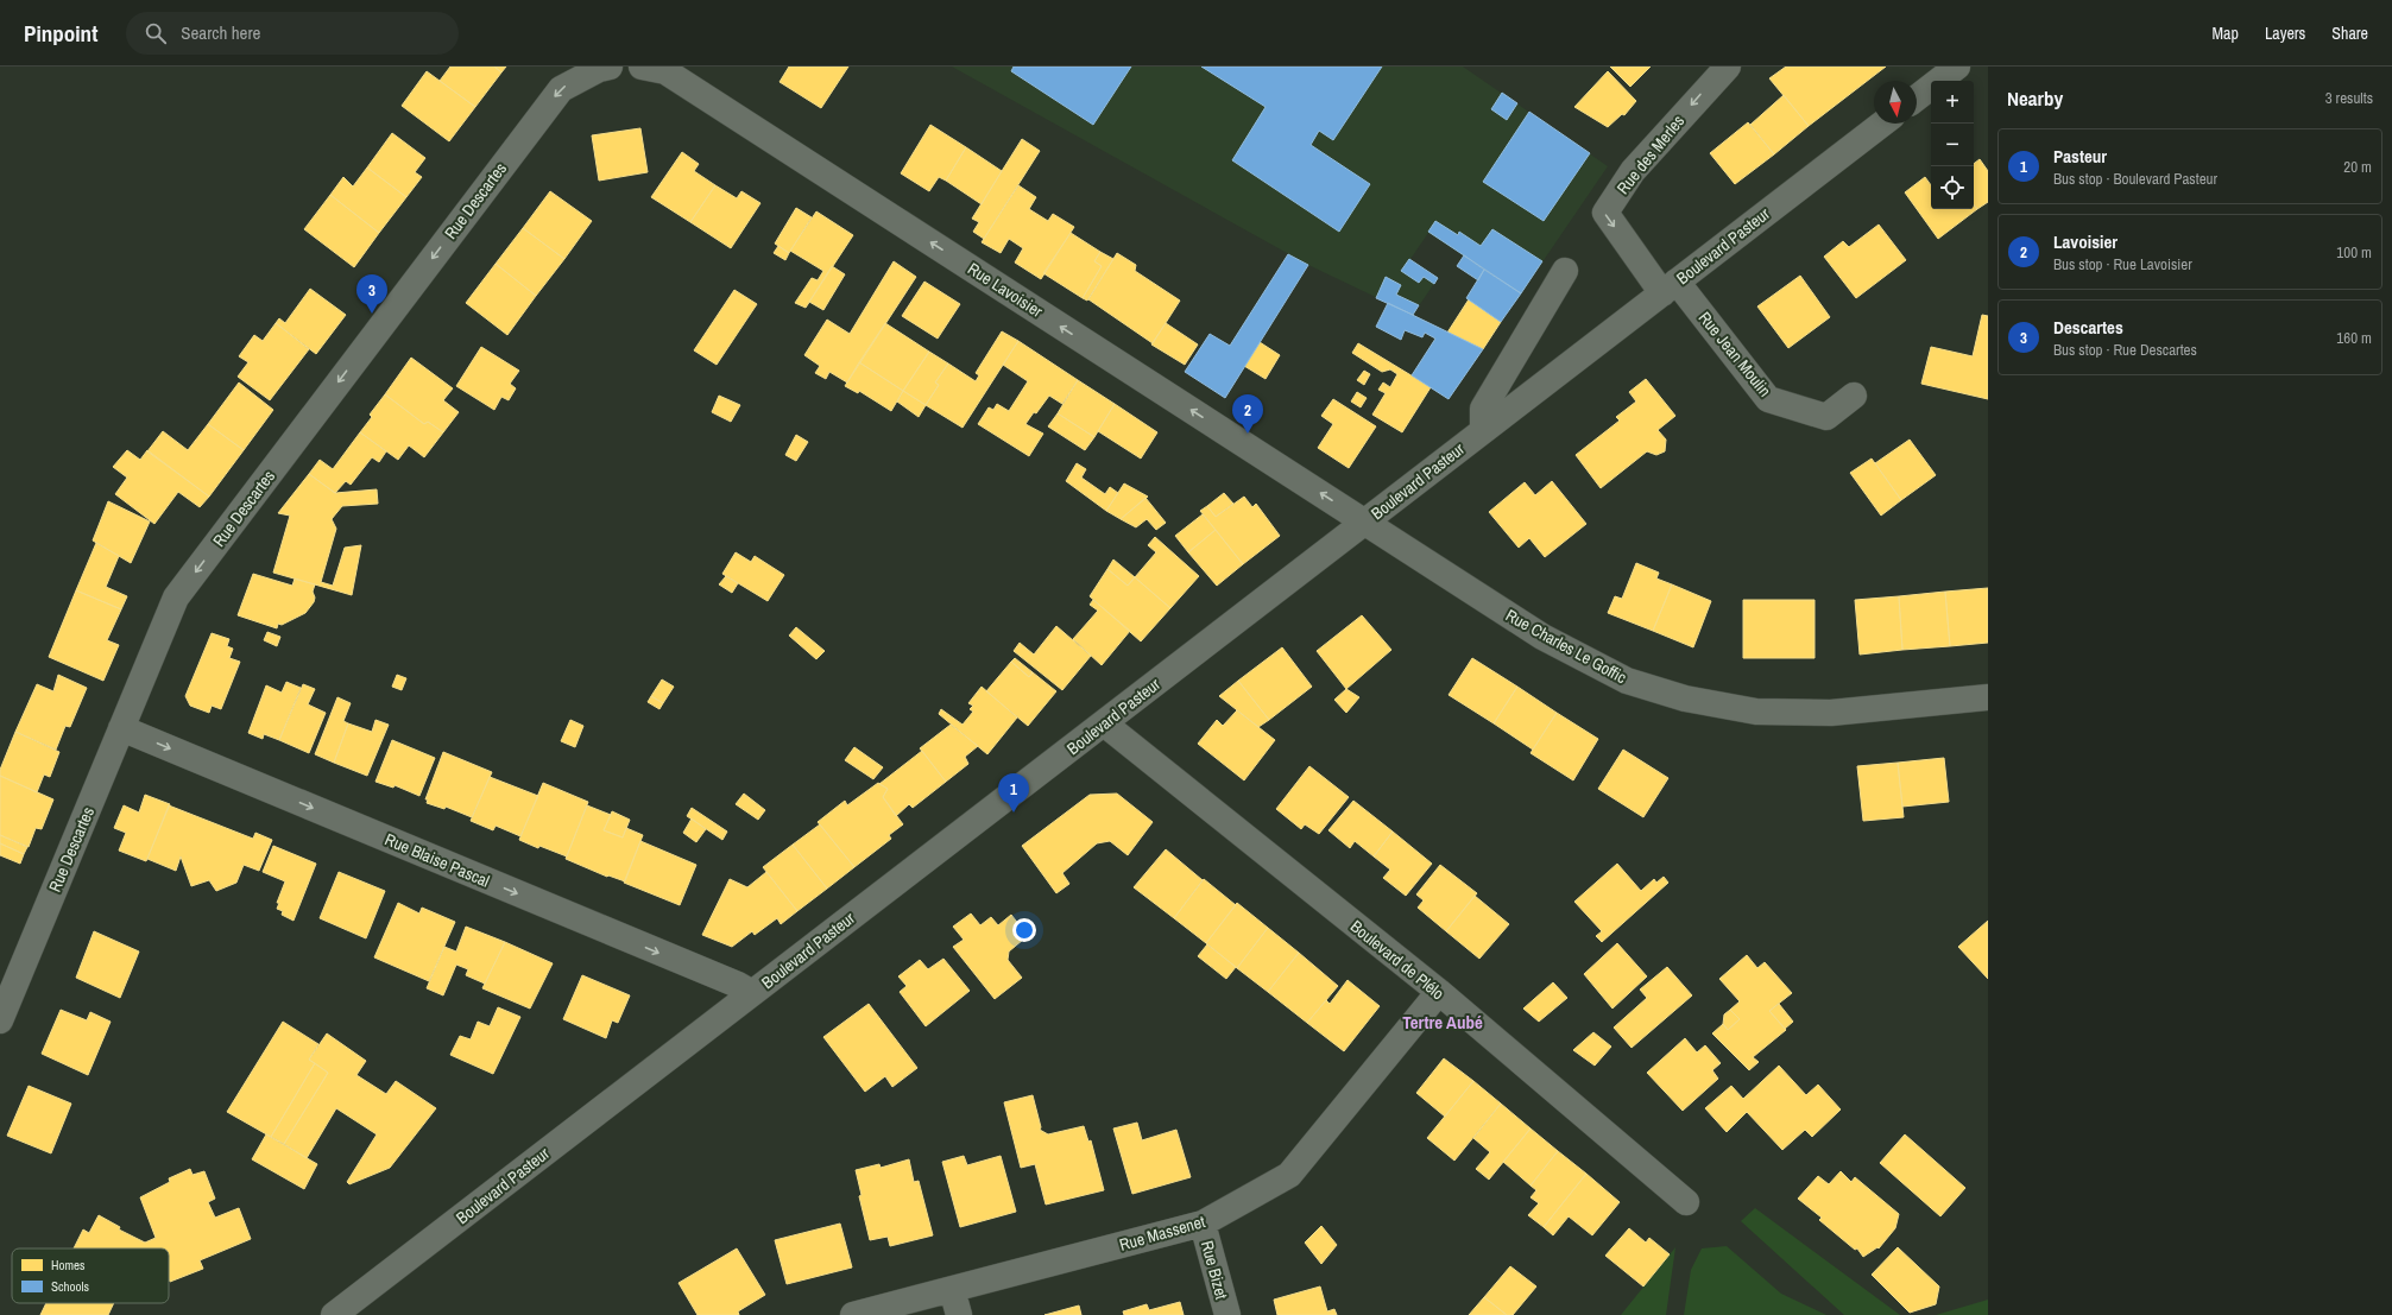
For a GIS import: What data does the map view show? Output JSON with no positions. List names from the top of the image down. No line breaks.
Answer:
{"streets":{"street":["Rue des Merles","Rue Descartes","Boulevard Pasteur","Rue Lavoisier","Rue Jean Moulin","Rue Charles Le Goffic","Rue Blaise Pascal","Boulevard de Plélo","Rue Massenet","Rue Bizet"]},"crossings":[["Rue des Merles","Boulevard Pasteur"],["Rue des Merles","Rue Jean Moulin"],["Rue Descartes","Rue Blaise Pascal"],["Boulevard Pasteur","Rue Lavoisier"],["Boulevard Pasteur","Rue Jean Moulin"],["Boulevard Pasteur","Rue Charles Le Goffic"],["Boulevard Pasteur","Rue Blaise Pascal"],["Boulevard Pasteur","Boulevard de Plélo"],["Rue Lavoisier","Rue Charles Le Goffic"],["Boulevard de Plélo","Rue Massenet"],["Rue Massenet","Rue Bizet"]],"one_way":["Rue Descartes","Rue Lavoisier","Rue Blaise Pascal"],"districts":["Tertre Aubé"],"legend":["Homes","Schools"],"north":"bottom","page":{"header":"Pinpoint","search":"Search here","nav":["Map","Layers","Share"],"heading":["Nearby","3 results"],"map_buttons":["+","−"],"list":[{"mark":"1","name":"Pasteur","note":"Bus stop · Boulevard Pasteur","value":"20 m"},{"mark":"2","name":"Lavoisier","note":"Bus stop · Rue Lavoisier","value":"100 m"},{"mark":"3","name":"Descartes","note":"Bus stop · Rue Descartes","value":"160 m"}],"pins":["3","2","1"]}}
